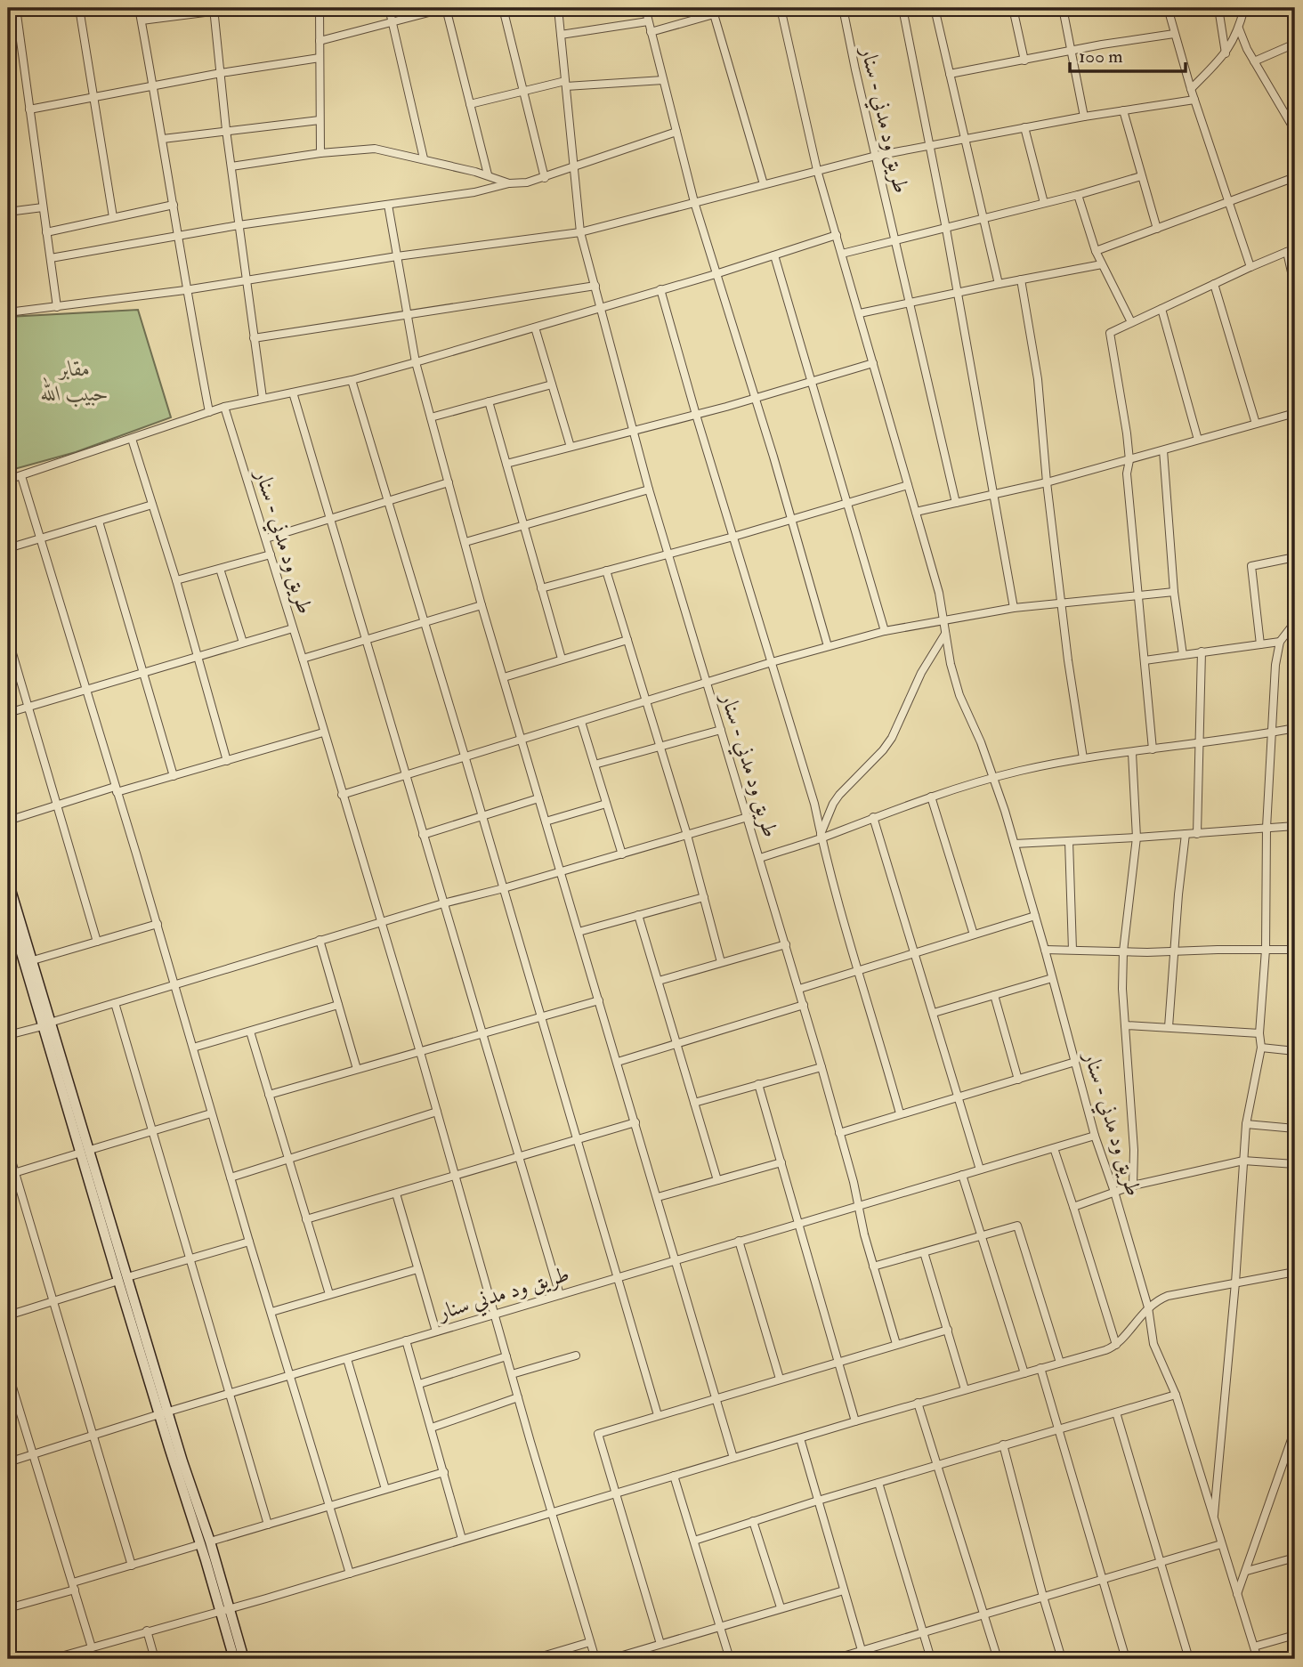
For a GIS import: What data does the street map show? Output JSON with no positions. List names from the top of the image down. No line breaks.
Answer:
{"streets":{"street":["طريق ود مدني - سنار","طريق ود مدني سنار"]},"crossings":[["طريق ود مدني - سنار","طريق ود مدني سنار"]],"parks":["مقابر حبيب الله"],"scale_bar":"100 m"}
